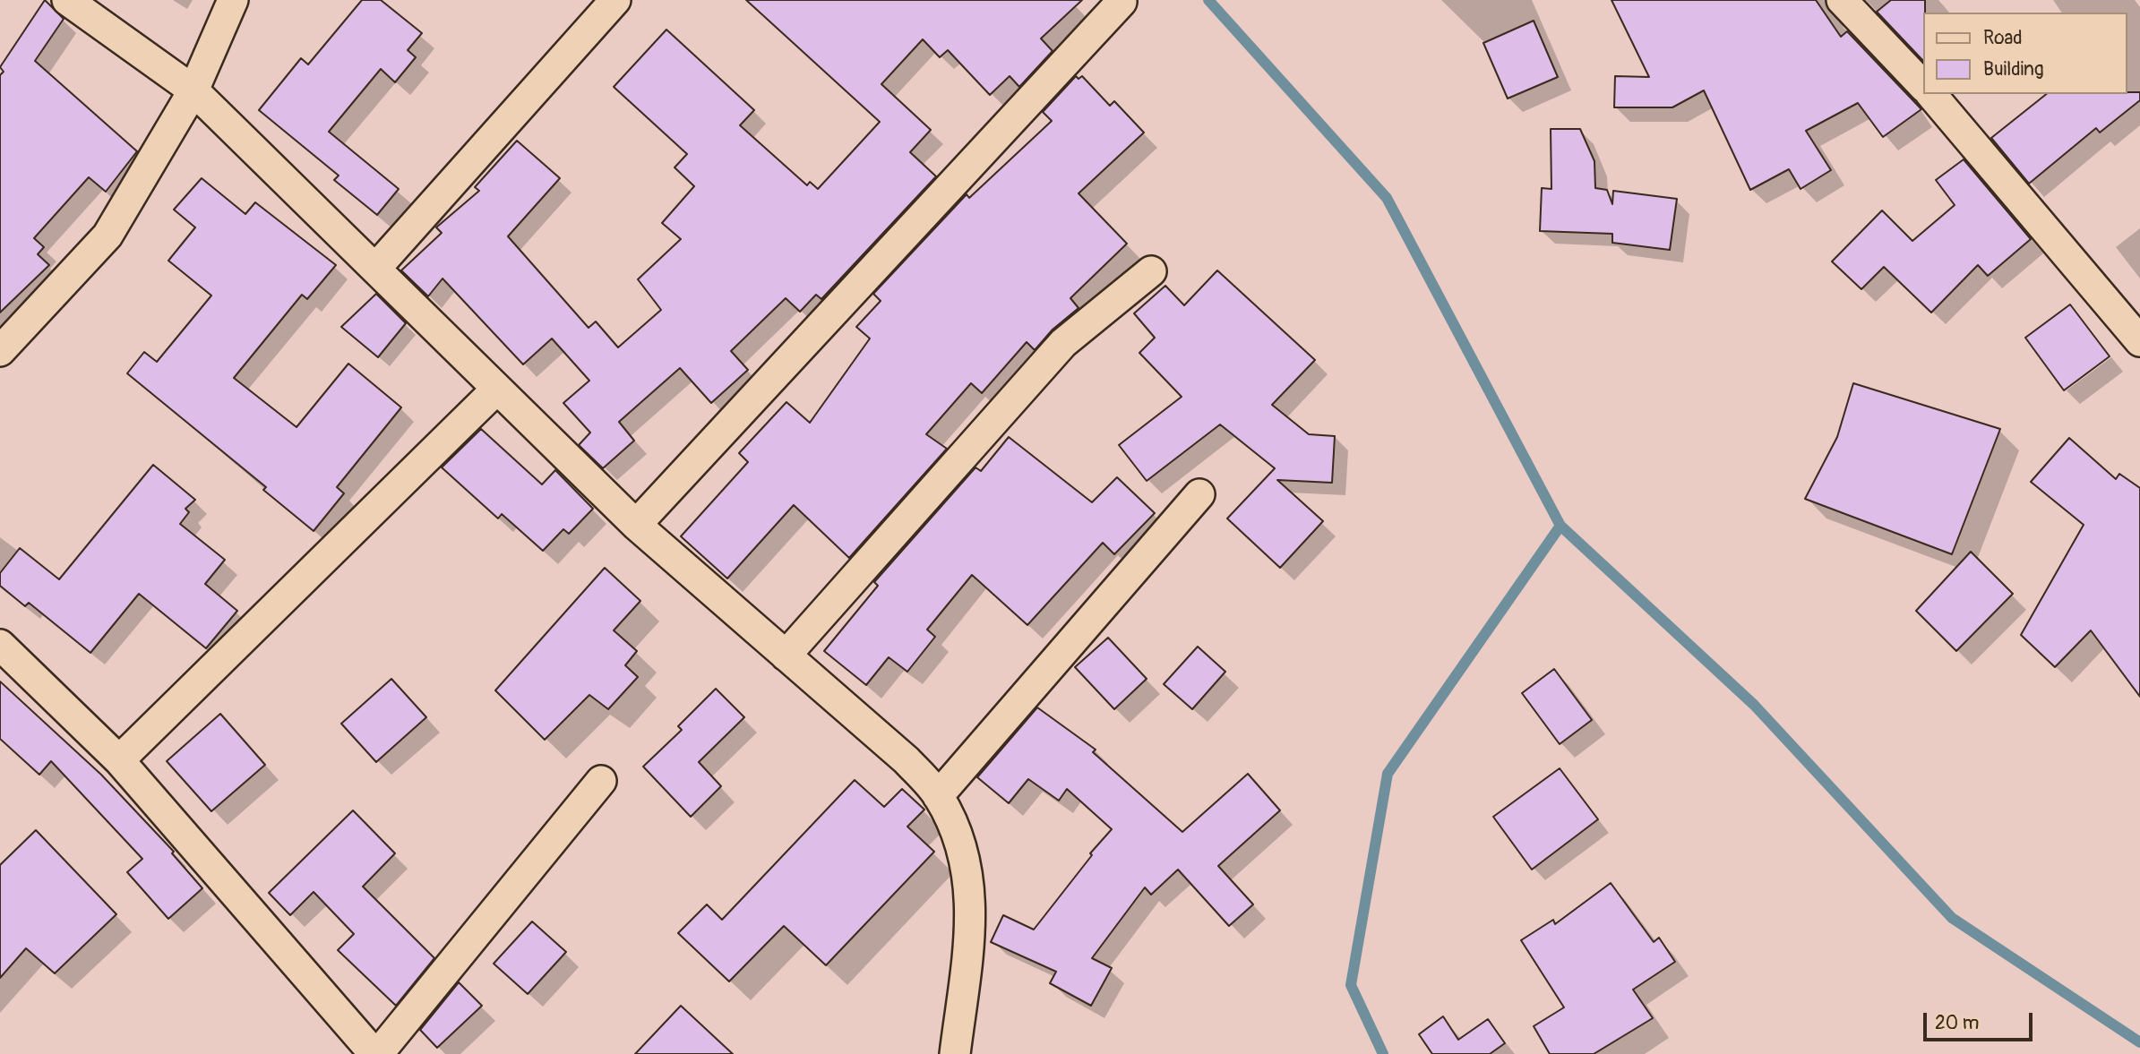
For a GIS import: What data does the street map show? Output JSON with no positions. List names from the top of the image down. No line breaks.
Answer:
{"legend":["Road","Building"],"scale_bar":"20 m"}
